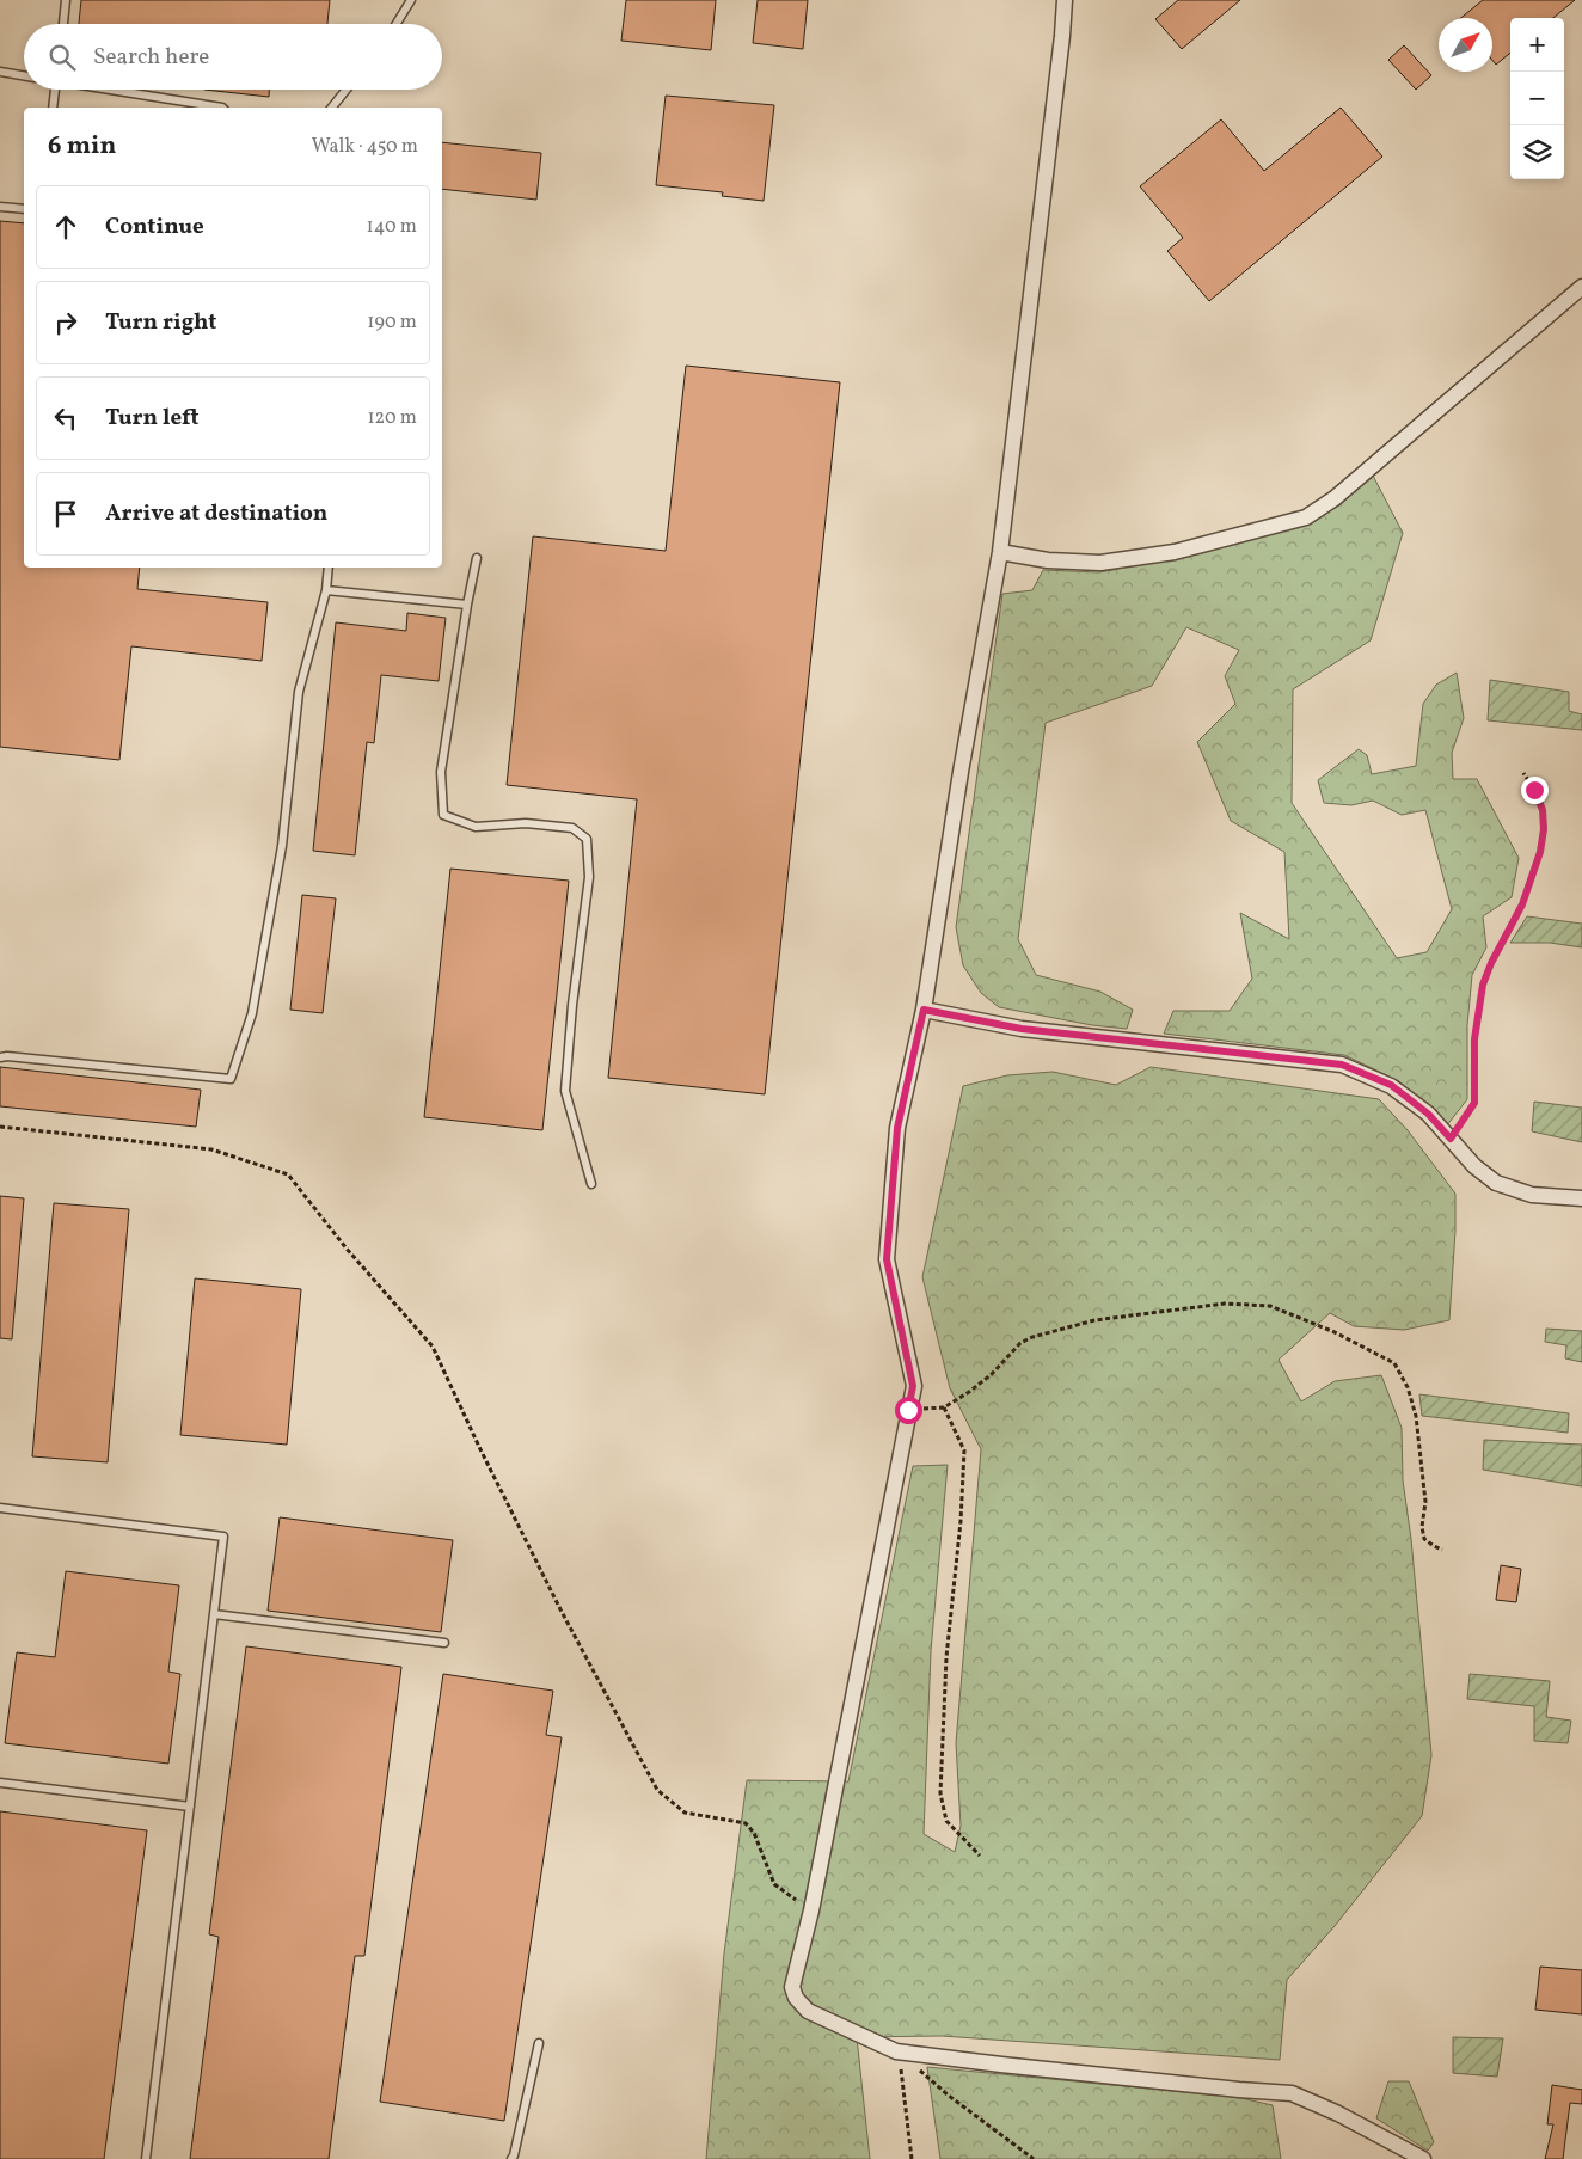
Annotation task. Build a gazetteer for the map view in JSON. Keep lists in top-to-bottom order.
{
  "north": "top right",
  "page": {
    "map_buttons": ["+", "−"],
    "search": "Search here",
    "heading": ["6 min", "Walk · 450 m"],
    "list": [
      ["Continue", "140 m"],
      ["Turn right", "190 m"],
      ["Turn left", "120 m"],
      "Arrive at destination"
    ]
  }
}
